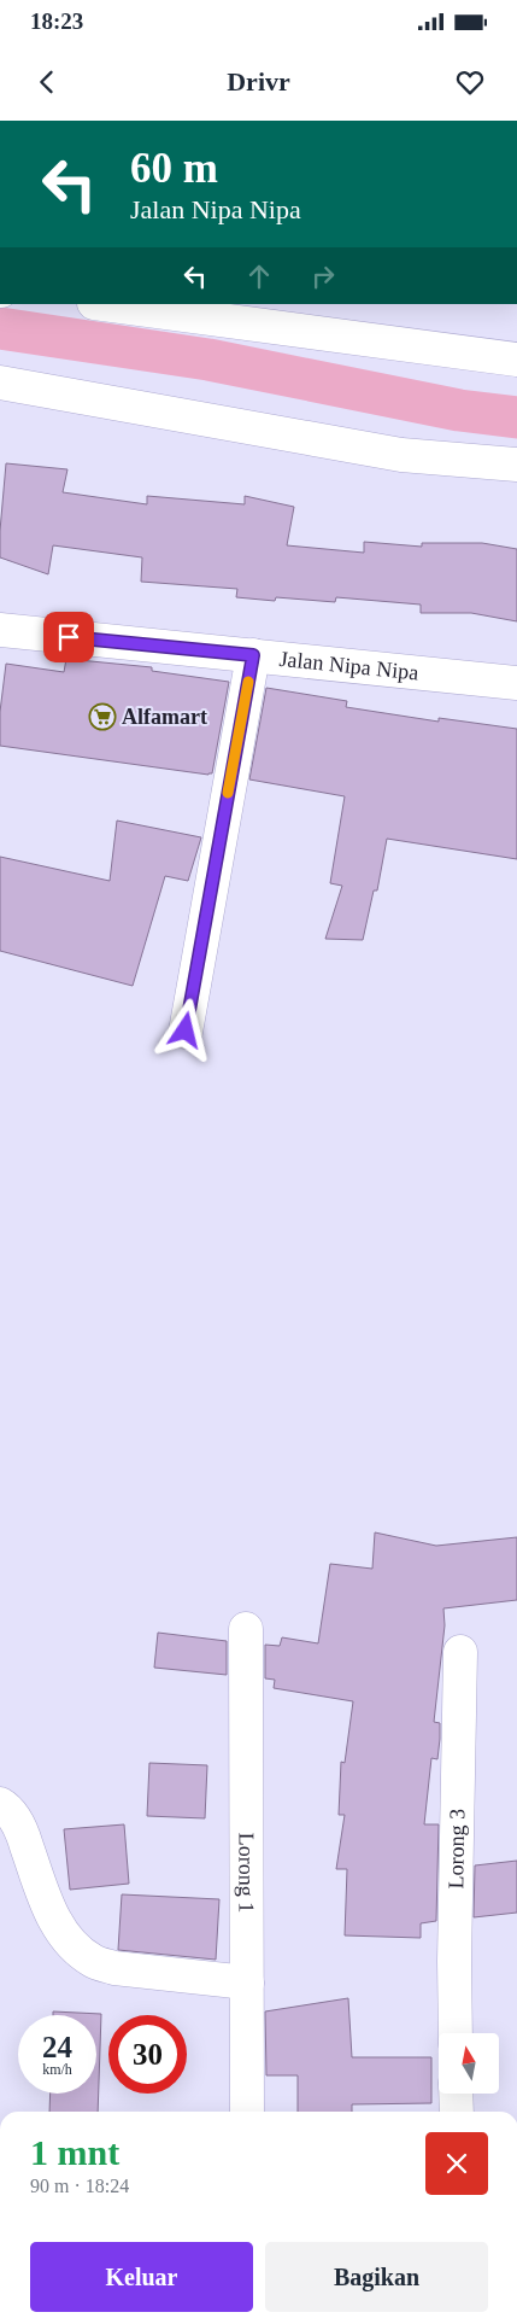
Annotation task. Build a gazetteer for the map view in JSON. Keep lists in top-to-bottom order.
{
  "streets": {
    "street": ["Jalan Nipa Nipa", "Lorong 3", "Lorong 1"]
  },
  "places": {
    "supermarket": ["Alfamart"]
  },
  "north": "top",
  "page": {
    "status": "18:23",
    "header": "Drivr",
    "turn": ["60 m", "Jalan Nipa Nipa"],
    "speed": "24 km/h",
    "limit": "30",
    "heading": ["1 mnt", "90 m · 18:24"],
    "buttons": ["Keluar", "Bagikan"]
  }
}
